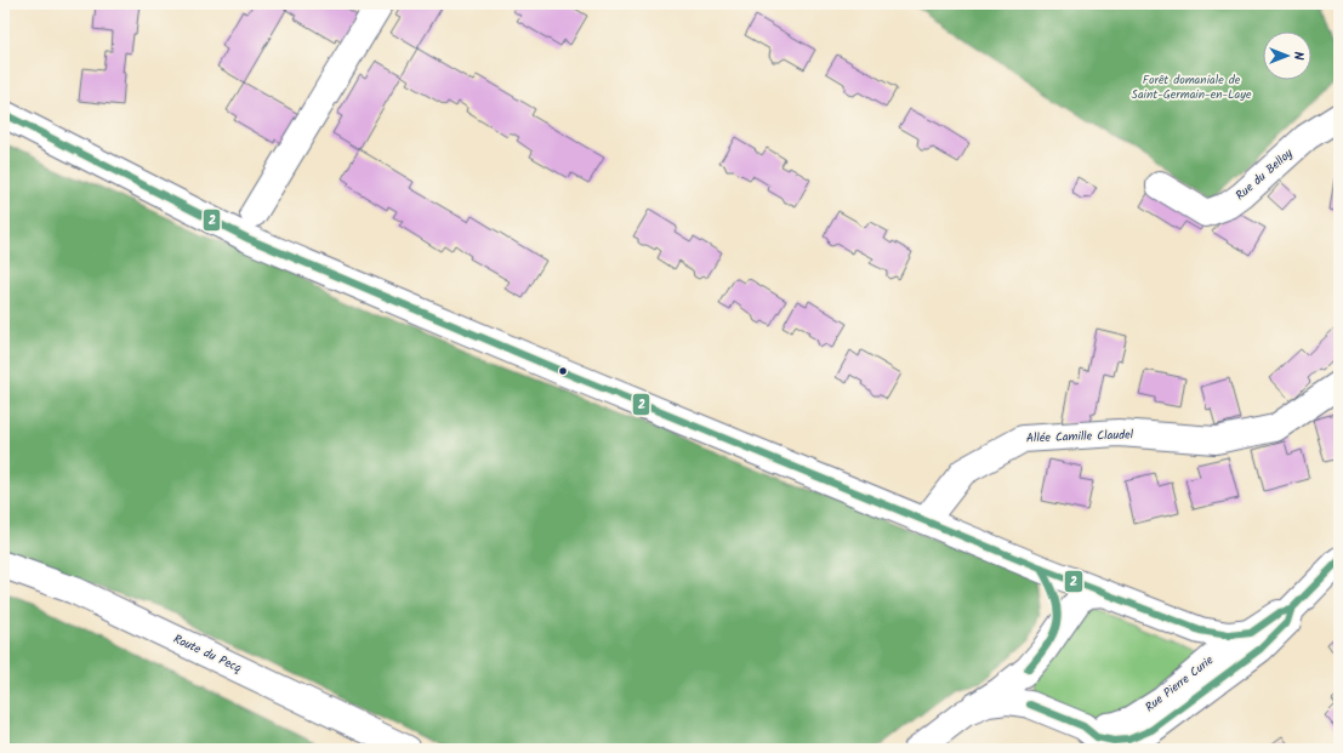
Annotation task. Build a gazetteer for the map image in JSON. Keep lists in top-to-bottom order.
{
  "streets": {
    "street": [
      "Rue du Belloy",
      "Allée Camille Claudel",
      "Route du Pecq",
      "Rue Pierre Curie"
    ]
  },
  "parks": ["Forêt domaniale de Saint-Germain-en-Laye"],
  "lines": ["transit line 2"],
  "north": "right"
}
